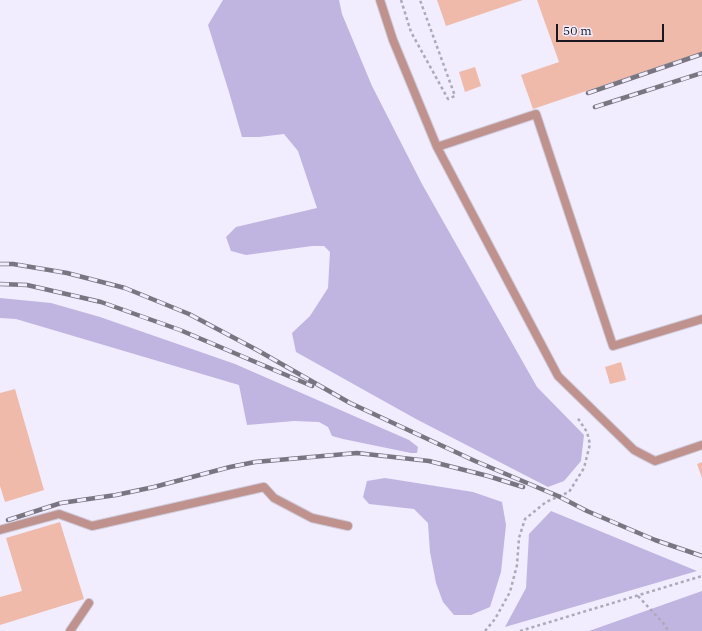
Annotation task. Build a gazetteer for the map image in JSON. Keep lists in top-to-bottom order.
{
  "scale_bar": "50 m"
}
